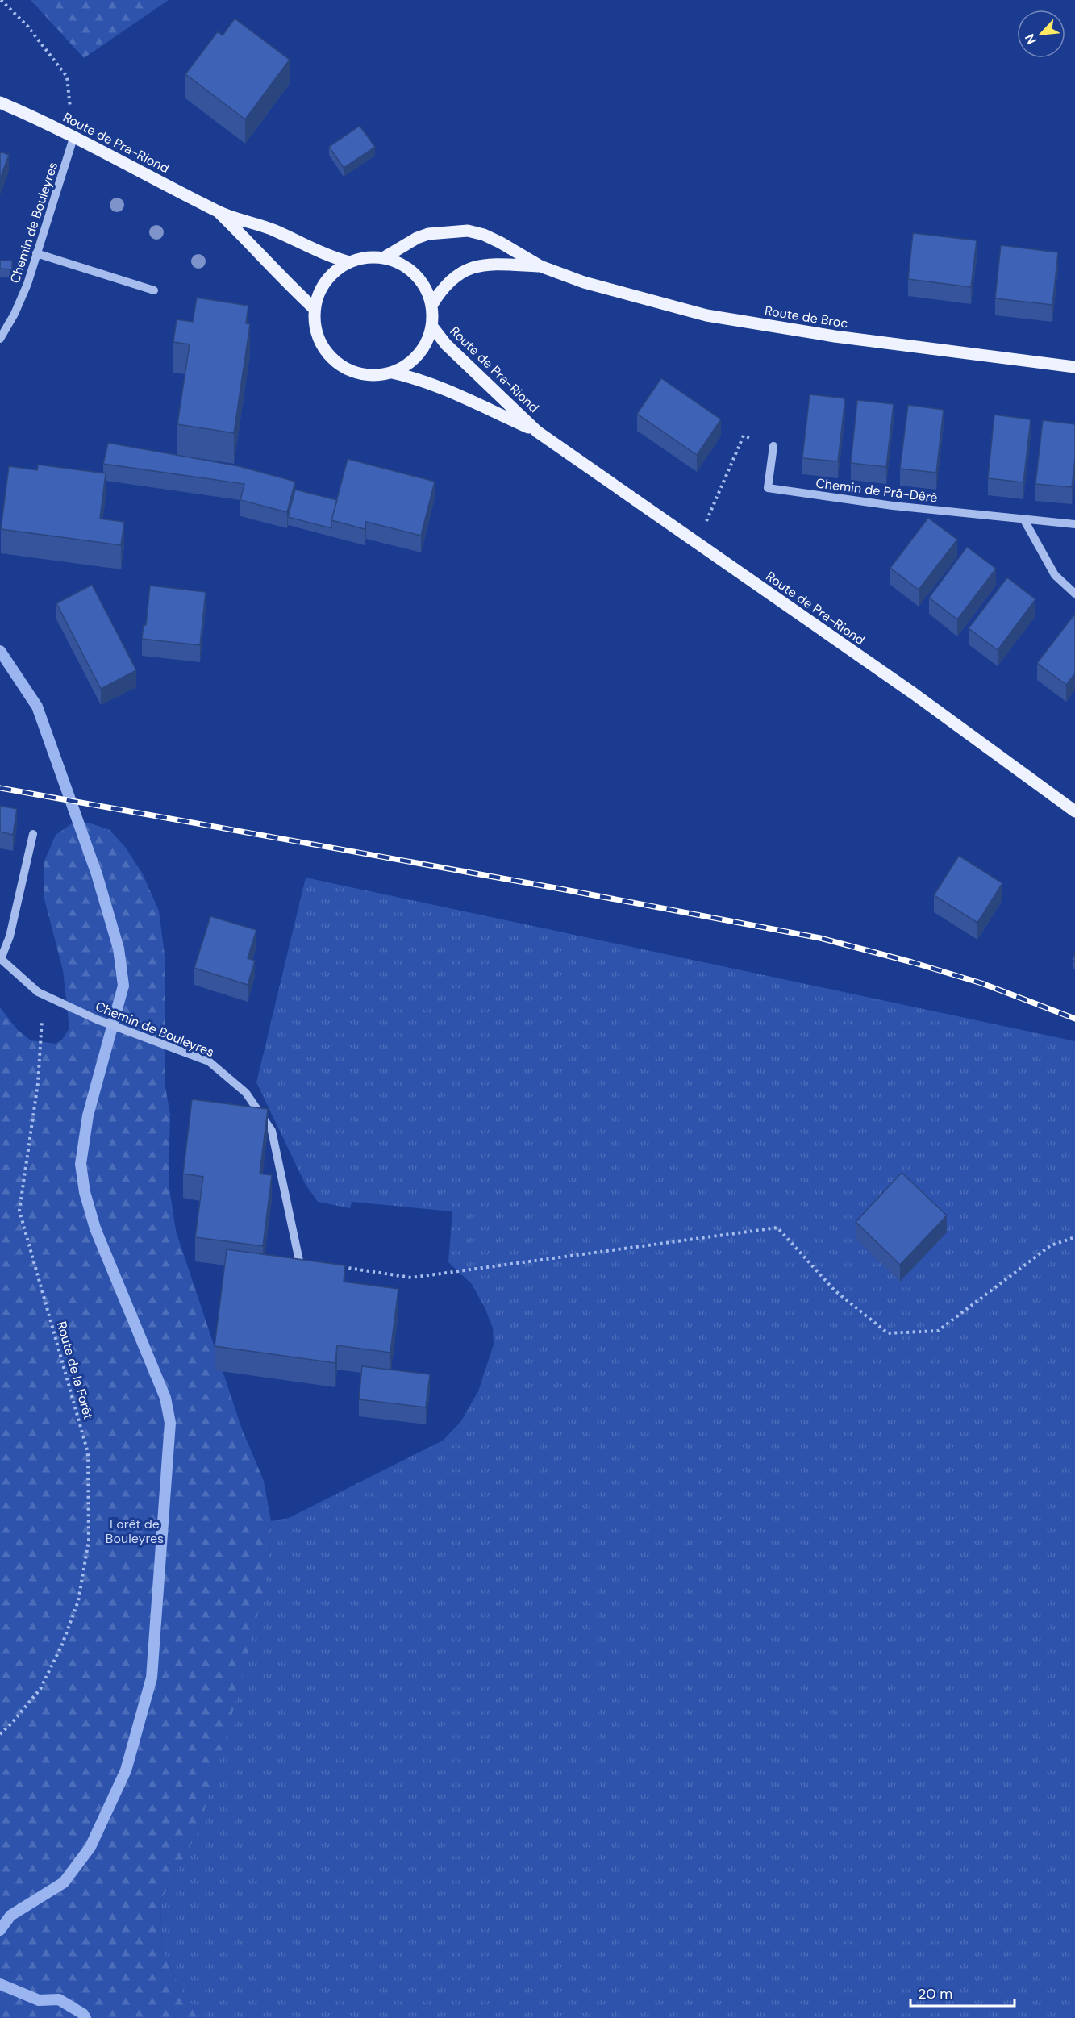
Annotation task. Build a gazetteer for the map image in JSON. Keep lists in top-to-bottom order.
{
  "streets": {
    "main road": ["Route de Pra-Riond", "Route de Broc"],
    "street": ["Chemin de Bouleyres", "Chemin de Prâ-Dêrê"],
    "path": ["Route de la Forêt"]
  },
  "crossings": [
    ["Route de Pra-Riond", "Chemin de Bouleyres"],
    ["Route de Pra-Riond", "Route de Broc"],
    ["Chemin de Bouleyres", "Route de la Forêt"]
  ],
  "parks": ["Forêt de Bouleyres"],
  "scale_bar": "20 m",
  "north": "bottom left"
}
